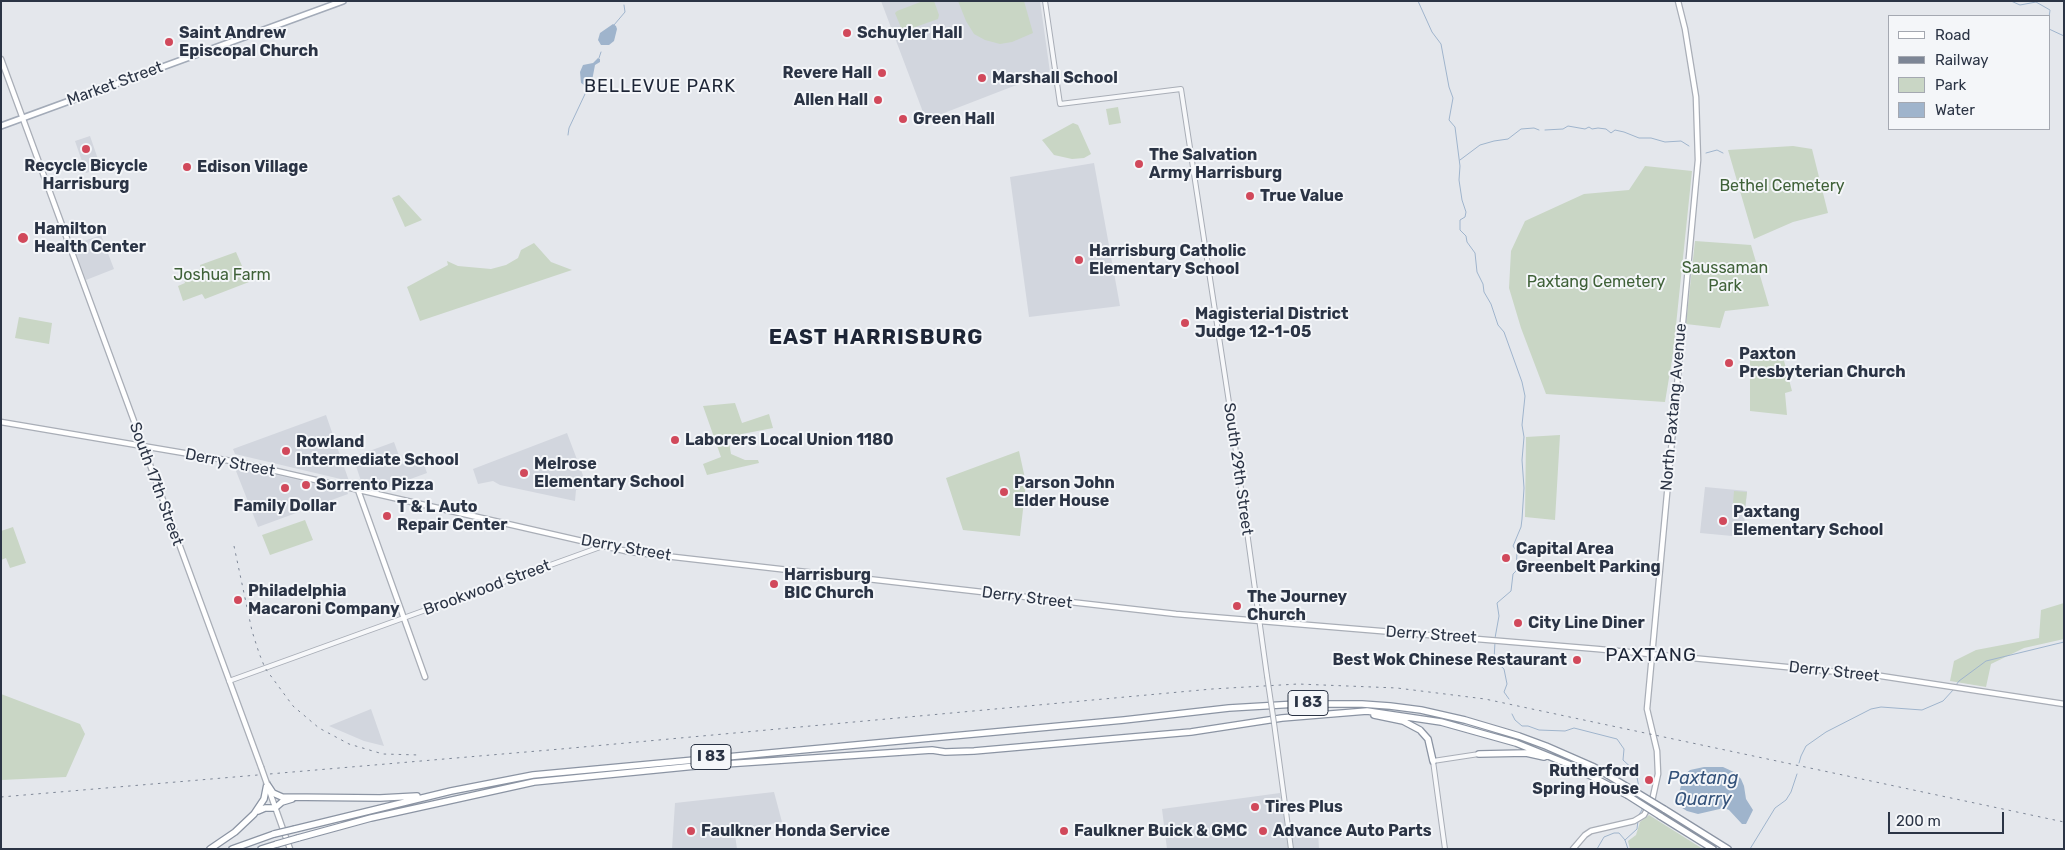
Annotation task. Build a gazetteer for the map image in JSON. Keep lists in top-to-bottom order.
{
  "streets": {
    "highway": ["I 83"],
    "main road": [
      "Market Street",
      "North Paxtang Avenue",
      "Derry Street",
      "South 17th Street"
    ],
    "street": ["South 29th Street", "Brookwood Street"]
  },
  "crossings": [
    ["Market Street", "South 17th Street"],
    ["North Paxtang Avenue", "Derry Street"],
    ["Derry Street", "South 29th Street"],
    ["Derry Street", "South 17th Street"],
    ["Derry Street", "Brookwood Street"],
    ["South 17th Street", "Brookwood Street"]
  ],
  "districts": ["BELLEVUE PARK", "EAST HARRISBURG", "PAXTANG"],
  "water": ["Paxtang Quarry"],
  "parks": [
    "Bethel Cemetery",
    "Saussaman Park",
    "Joshua Farm",
    "Paxtang Cemetery"
  ],
  "places": [
    "Schuyler Hall",
    "Saint Andrew Episcopal Church",
    "Revere Hall",
    "Marshall School",
    "Allen Hall",
    "Green Hall",
    "Recycle Bicycle Harrisburg",
    "The Salvation Army Harrisburg",
    "Edison Village",
    "True Value",
    "Hamilton Health Center",
    "Harrisburg Catholic Elementary School",
    "Magisterial District Judge 12-1-05",
    "Paxton Presbyterian Church",
    "Laborers Local Union 1180",
    "Rowland Intermediate School",
    "Melrose Elementary School",
    "Sorrento Pizza",
    "Family Dollar",
    "Parson John Elder House",
    "T & L Auto Repair Center",
    "Paxtang Elementary School",
    "Capital Area Greenbelt Parking",
    "Harrisburg BIC Church",
    "Philadelphia Macaroni Company",
    "The Journey Church",
    "City Line Diner",
    "Best Wok Chinese Restaurant",
    "Rutherford Spring House",
    "Tires Plus",
    "Faulkner Honda Service",
    "Faulkner Buick & GMC",
    "Advance Auto Parts"
  ],
  "legend": [
    "Road",
    "Railway",
    "Park",
    "Water"
  ],
  "scale_bar": "200 m"
}
